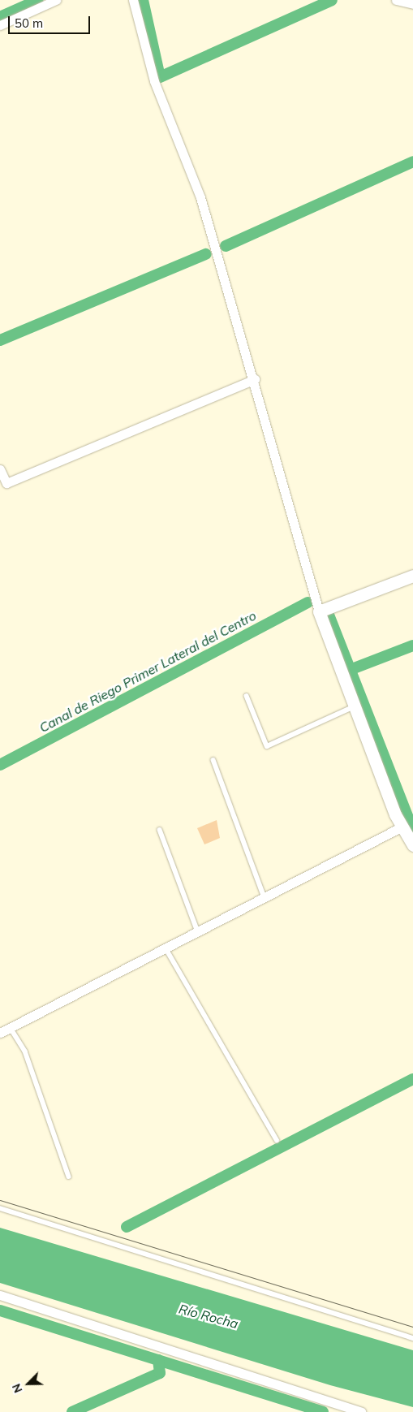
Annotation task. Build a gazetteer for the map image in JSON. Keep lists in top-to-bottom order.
{
  "water": ["Canal de Riego Primer Lateral del Centro", "Río Rocha"],
  "scale_bar": "50 m",
  "north": "bottom left"
}
